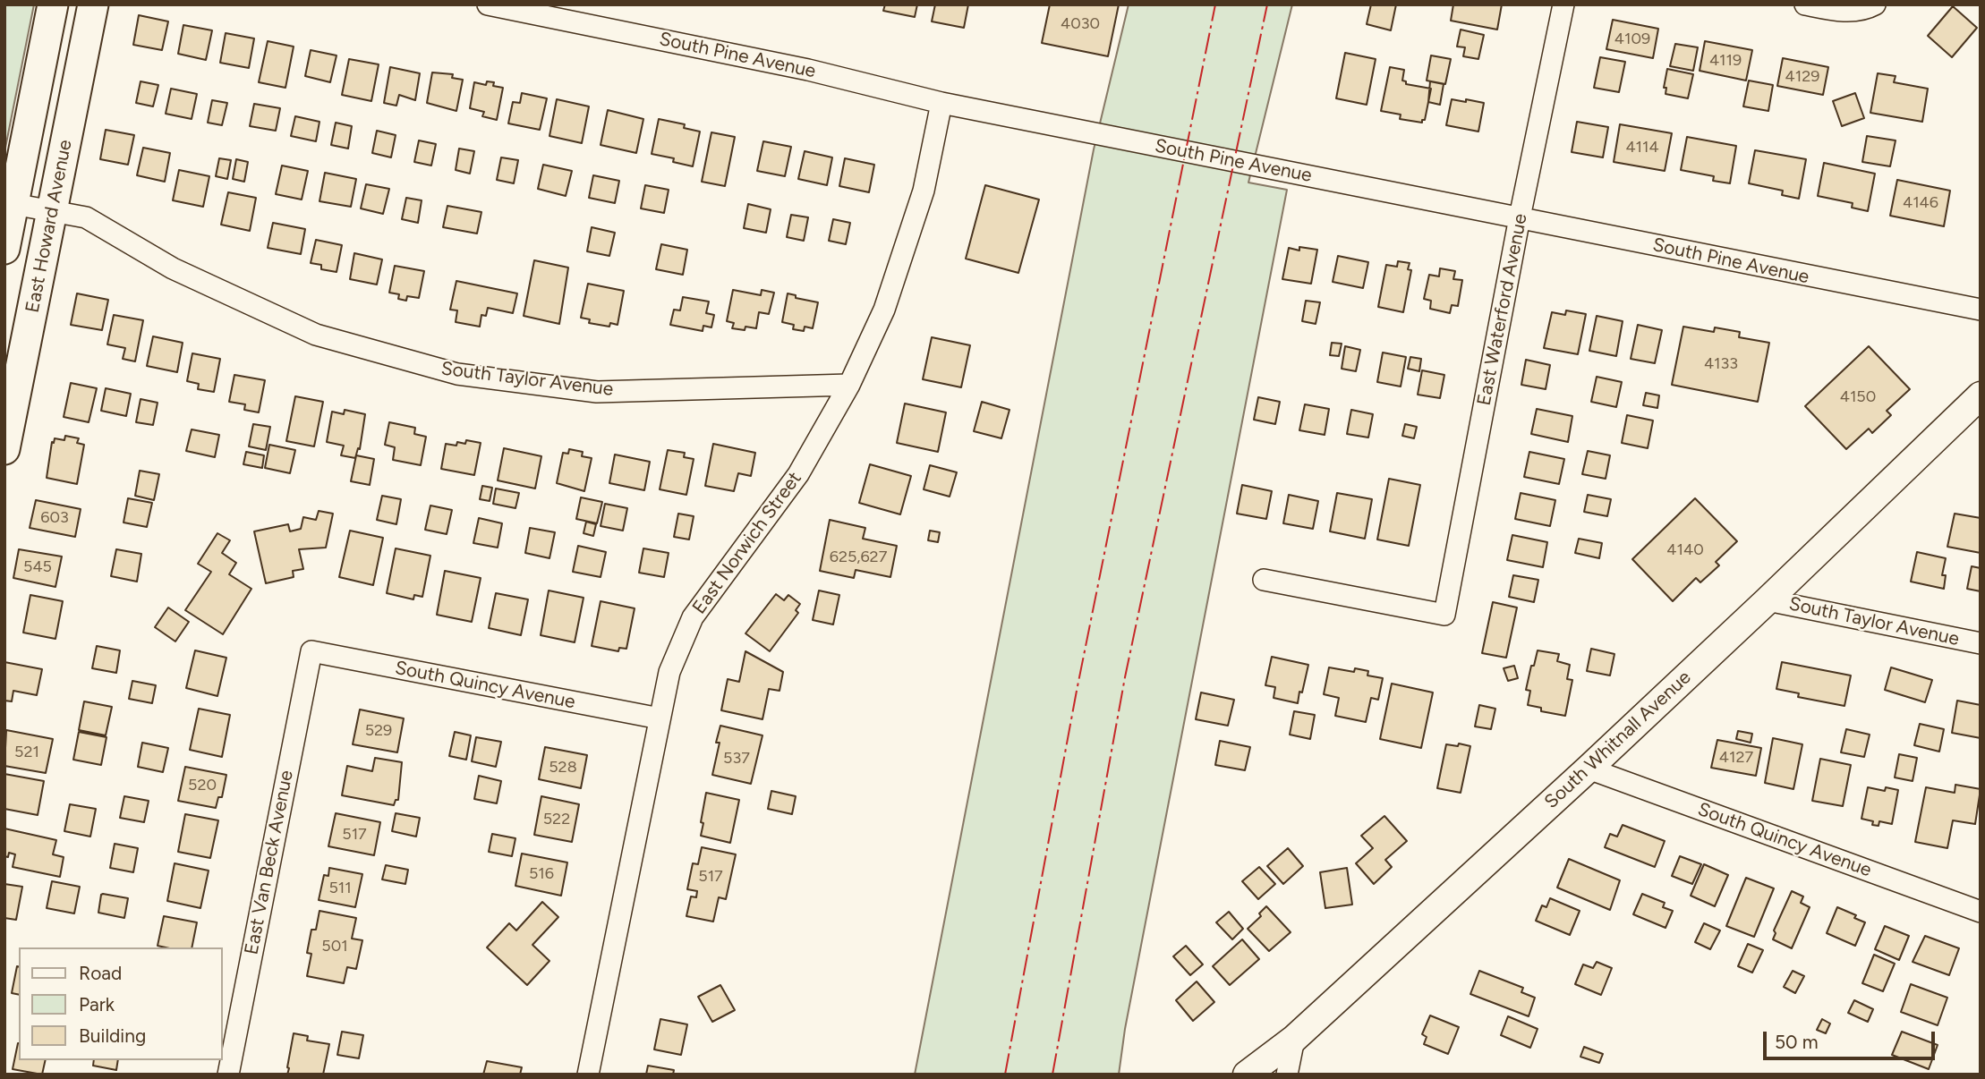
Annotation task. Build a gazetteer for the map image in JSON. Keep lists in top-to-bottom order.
{
  "streets": {
    "main road": ["East Howard Avenue"],
    "street": [
      "South Pine Avenue",
      "East Waterford Avenue",
      "South Taylor Avenue",
      "East Norwich Street",
      "South Quincy Avenue",
      "South Whitnall Avenue",
      "East Van Beck Avenue"
    ]
  },
  "crossings": [
    ["South Pine Avenue", "East Waterford Avenue"],
    ["South Pine Avenue", "East Norwich Street"],
    ["East Howard Avenue", "South Taylor Avenue"],
    ["South Taylor Avenue", "East Norwich Street"],
    ["South Taylor Avenue", "South Whitnall Avenue"],
    ["East Norwich Street", "South Quincy Avenue"],
    ["South Quincy Avenue", "South Whitnall Avenue"],
    ["South Quincy Avenue", "East Van Beck Avenue"]
  ],
  "house_numbers": [
    "4030",
    "4109",
    "4119",
    "4129",
    "4114",
    "4146",
    "4133",
    "4150",
    "603",
    "4140",
    "625,627",
    "545",
    "529",
    "521",
    "4127",
    "537",
    "528",
    "520",
    "522",
    "517",
    "516",
    "517",
    "511",
    "501"
  ],
  "legend": ["Road", "Park", "Building"],
  "scale_bar": "50 m"
}
